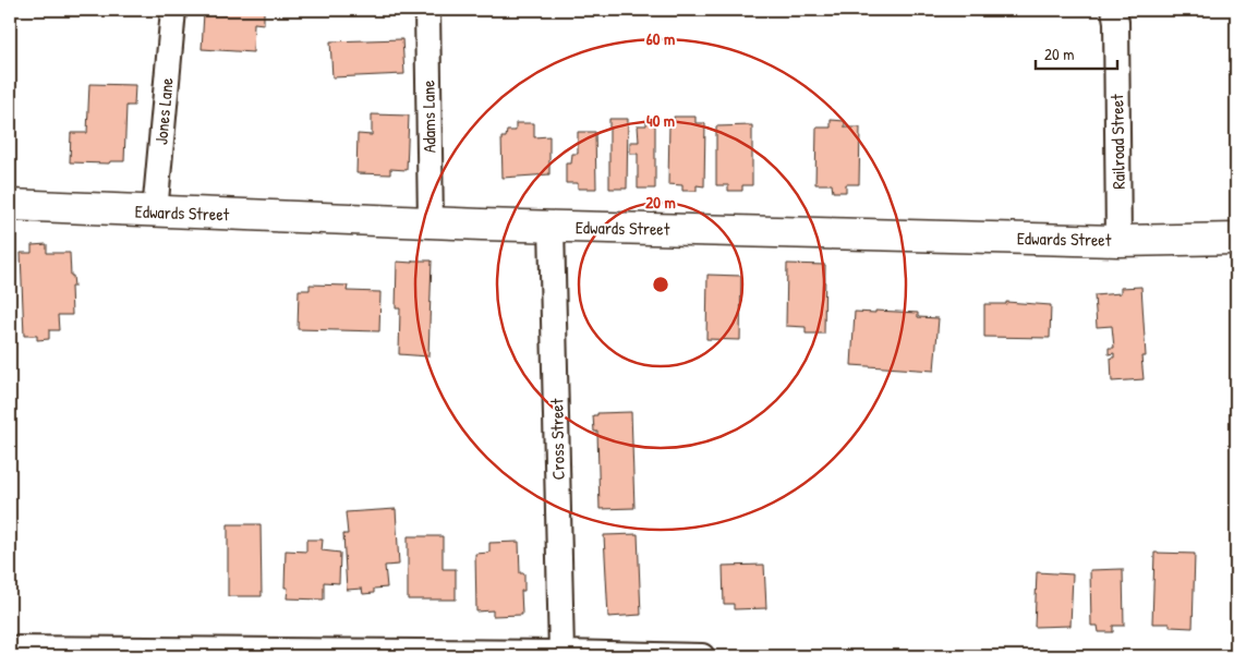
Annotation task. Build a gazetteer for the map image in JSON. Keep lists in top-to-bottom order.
{
  "streets": {
    "street": [
      "Jones Lane",
      "Adams Lane",
      "Railroad Street",
      "Edwards Street",
      "Cross Street"
    ]
  },
  "crossings": [
    ["Jones Lane", "Edwards Street"],
    ["Adams Lane", "Edwards Street"],
    ["Railroad Street", "Edwards Street"],
    ["Edwards Street", "Cross Street"]
  ],
  "scale_bar": "20 m",
  "rings": ["60 m", "40 m", "20 m"]
}
